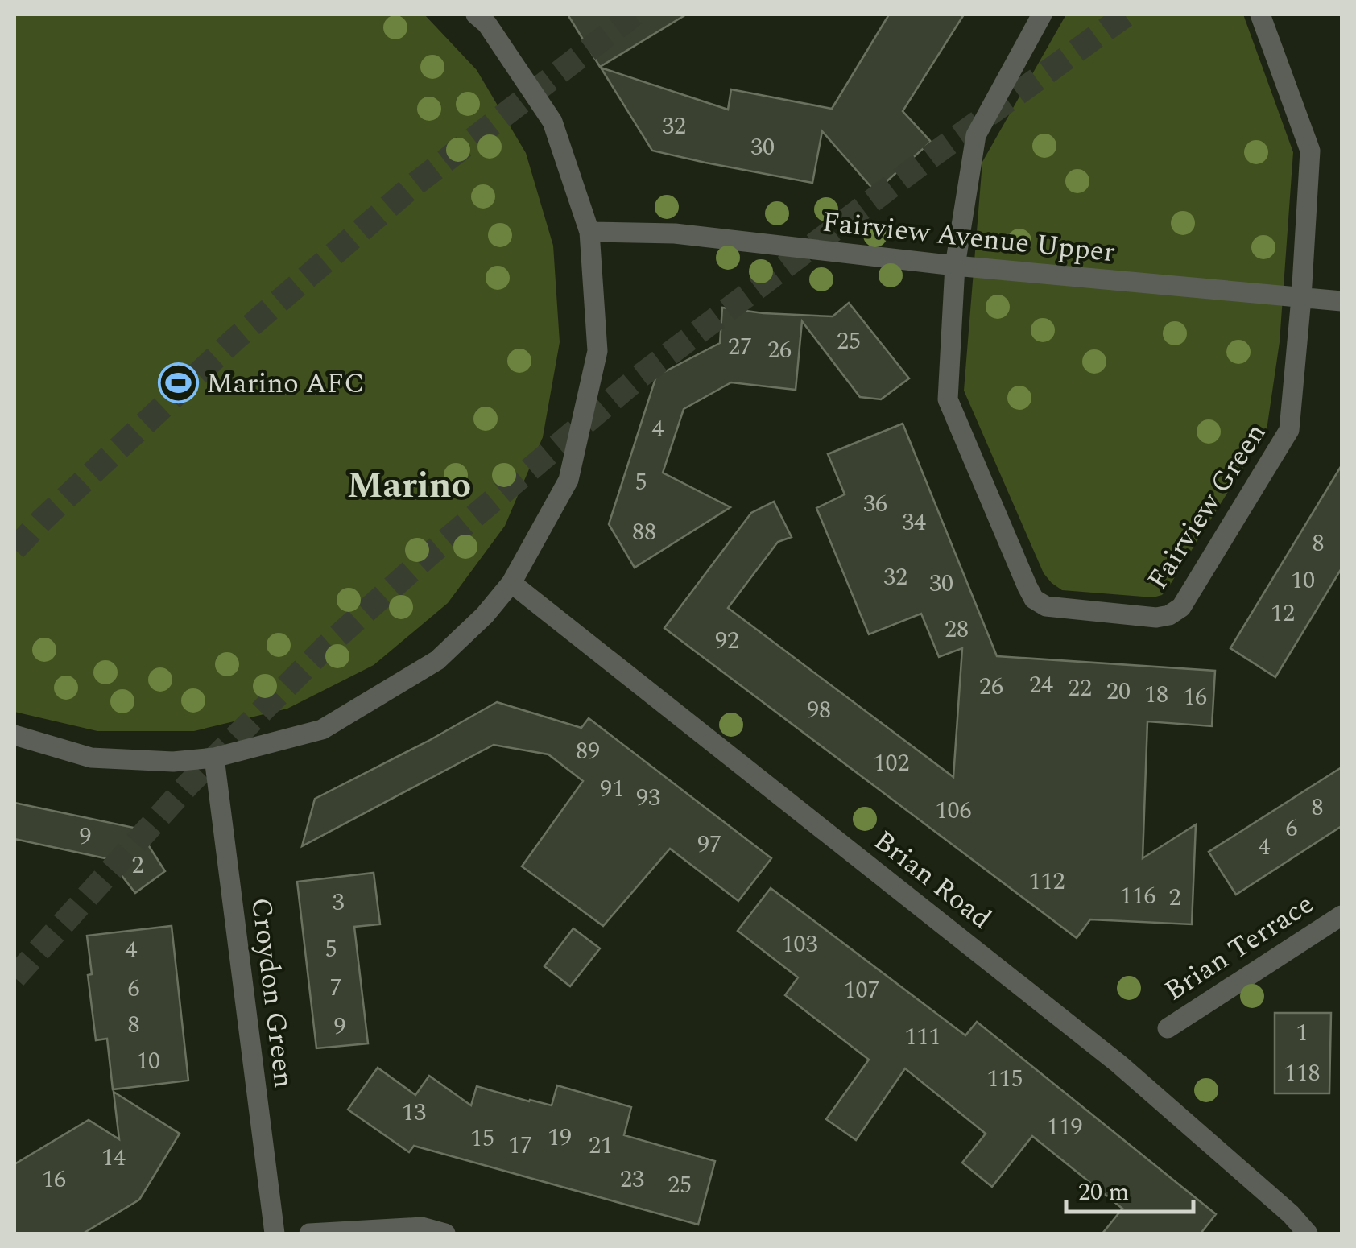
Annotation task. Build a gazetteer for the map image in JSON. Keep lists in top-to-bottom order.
{
  "streets": {
    "street": [
      "Fairview Avenue Upper",
      "Fairview Green",
      "Brian Road",
      "Brian Terrace",
      "Croydon Green"
    ]
  },
  "crossings": [
    ["Fairview Avenue Upper", "Fairview Green"]
  ],
  "districts": ["Marino"],
  "places": {
    "sports": ["Marino AFC"]
  },
  "house_numbers": [
    "32",
    "30",
    "25",
    "27",
    "26",
    "4",
    "5",
    "36",
    "34",
    "88",
    "8",
    "32",
    "10",
    "30",
    "12",
    "28",
    "92",
    "24",
    "26",
    "22",
    "20",
    "18",
    "16",
    "98",
    "89",
    "102",
    "91",
    "93",
    "8",
    "106",
    "6",
    "9",
    "97",
    "4",
    "2",
    "112",
    "116",
    "2",
    "3",
    "103",
    "5",
    "4",
    "7",
    "6",
    "107",
    "8",
    "9",
    "1",
    "111",
    "10",
    "118",
    "115",
    "13",
    "119",
    "19",
    "15",
    "17",
    "21",
    "14",
    "16",
    "23",
    "25"
  ],
  "scale_bar": "20 m"
}
